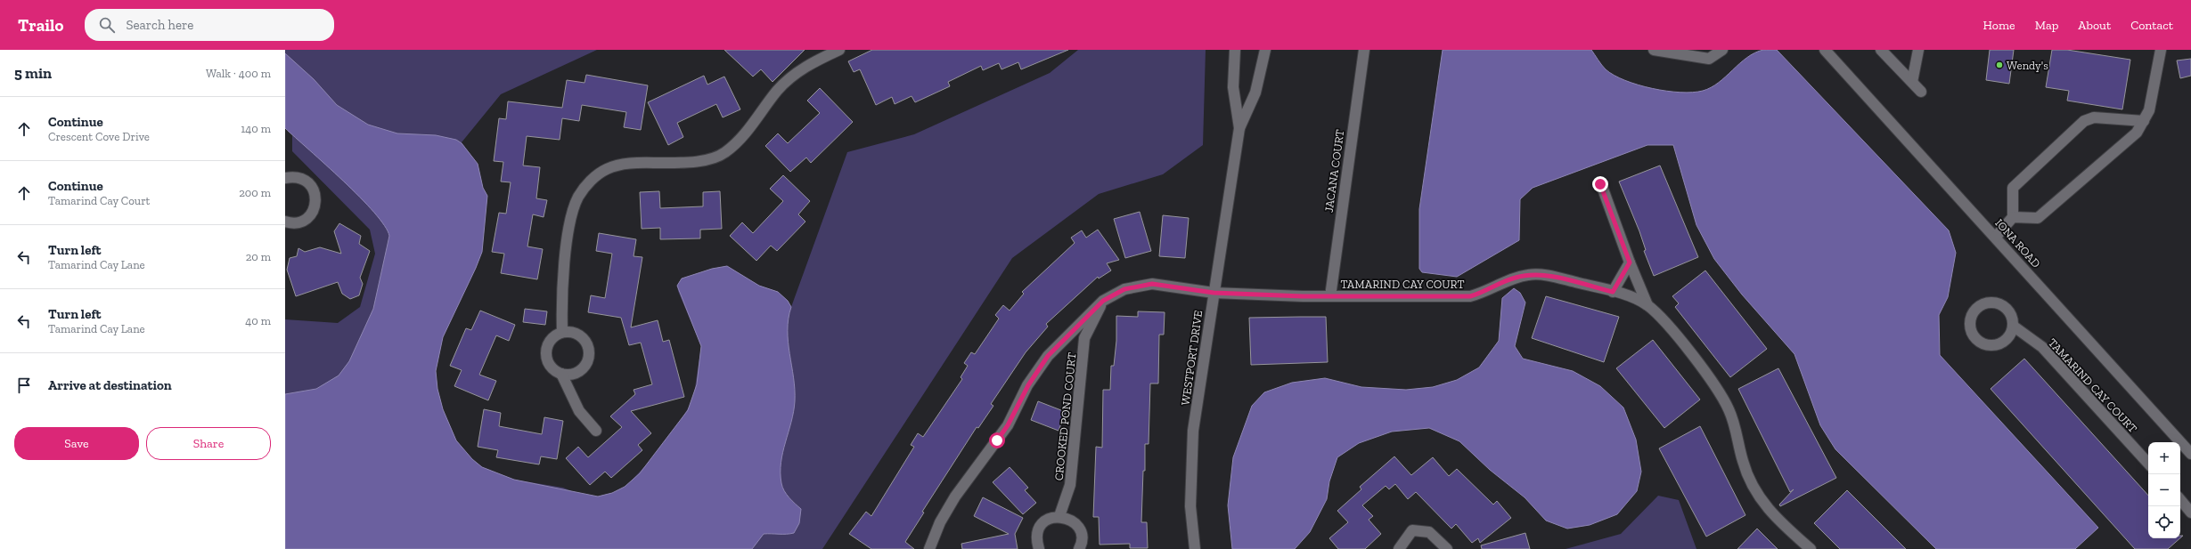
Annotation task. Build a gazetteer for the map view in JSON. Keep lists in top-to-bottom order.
{
  "streets": {
    "street": [
      "JACANA COURT",
      "IONA ROAD",
      "TAMARIND CAY COURT",
      "WESTPORT DRIVE",
      "CROOKED POND COURT"
    ]
  },
  "crossings": [
    ["JACANA COURT", "TAMARIND CAY COURT"],
    ["TAMARIND CAY COURT", "WESTPORT DRIVE"],
    ["TAMARIND CAY COURT", "CROOKED POND COURT"]
  ],
  "places": ["Wendy's"],
  "page": {
    "header": "Trailo",
    "search": "Search here",
    "nav": [
      "Home",
      "Map",
      "About",
      "Contact"
    ],
    "heading": ["5 min", "Walk · 400 m"],
    "list": [
      ["Continue", "Crescent Cove Drive", "140 m"],
      ["Continue", "Tamarind Cay Court", "200 m"],
      ["Turn left", "Tamarind Cay Lane", "20 m"],
      ["Turn left", "Tamarind Cay Lane", "40 m"],
      "Arrive at destination"
    ],
    "buttons": ["Save", "Share"],
    "map_buttons": ["+", "−"]
  }
}
